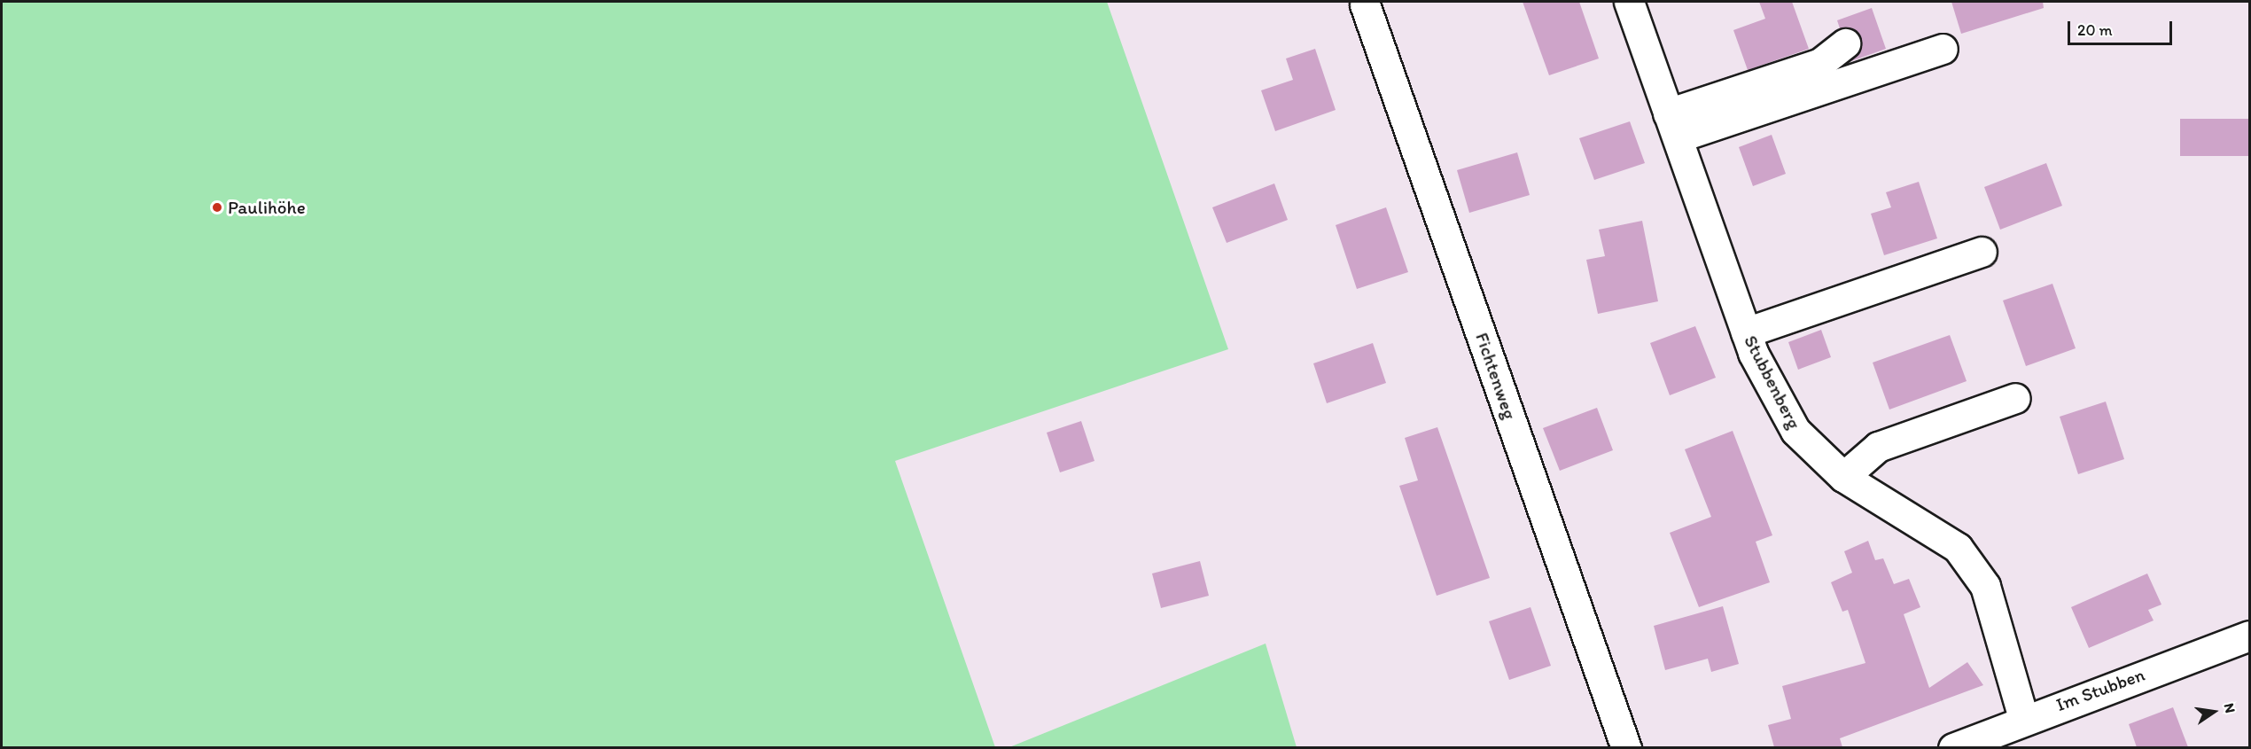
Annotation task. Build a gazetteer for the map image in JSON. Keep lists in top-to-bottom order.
{
  "streets": {
    "street": ["Fichtenweg", "Stubbenberg", "Im Stubben"]
  },
  "crossings": [
    ["Stubbenberg", "Im Stubben"]
  ],
  "places": ["Paulihöhe"],
  "scale_bar": "20 m",
  "north": "right"
}
